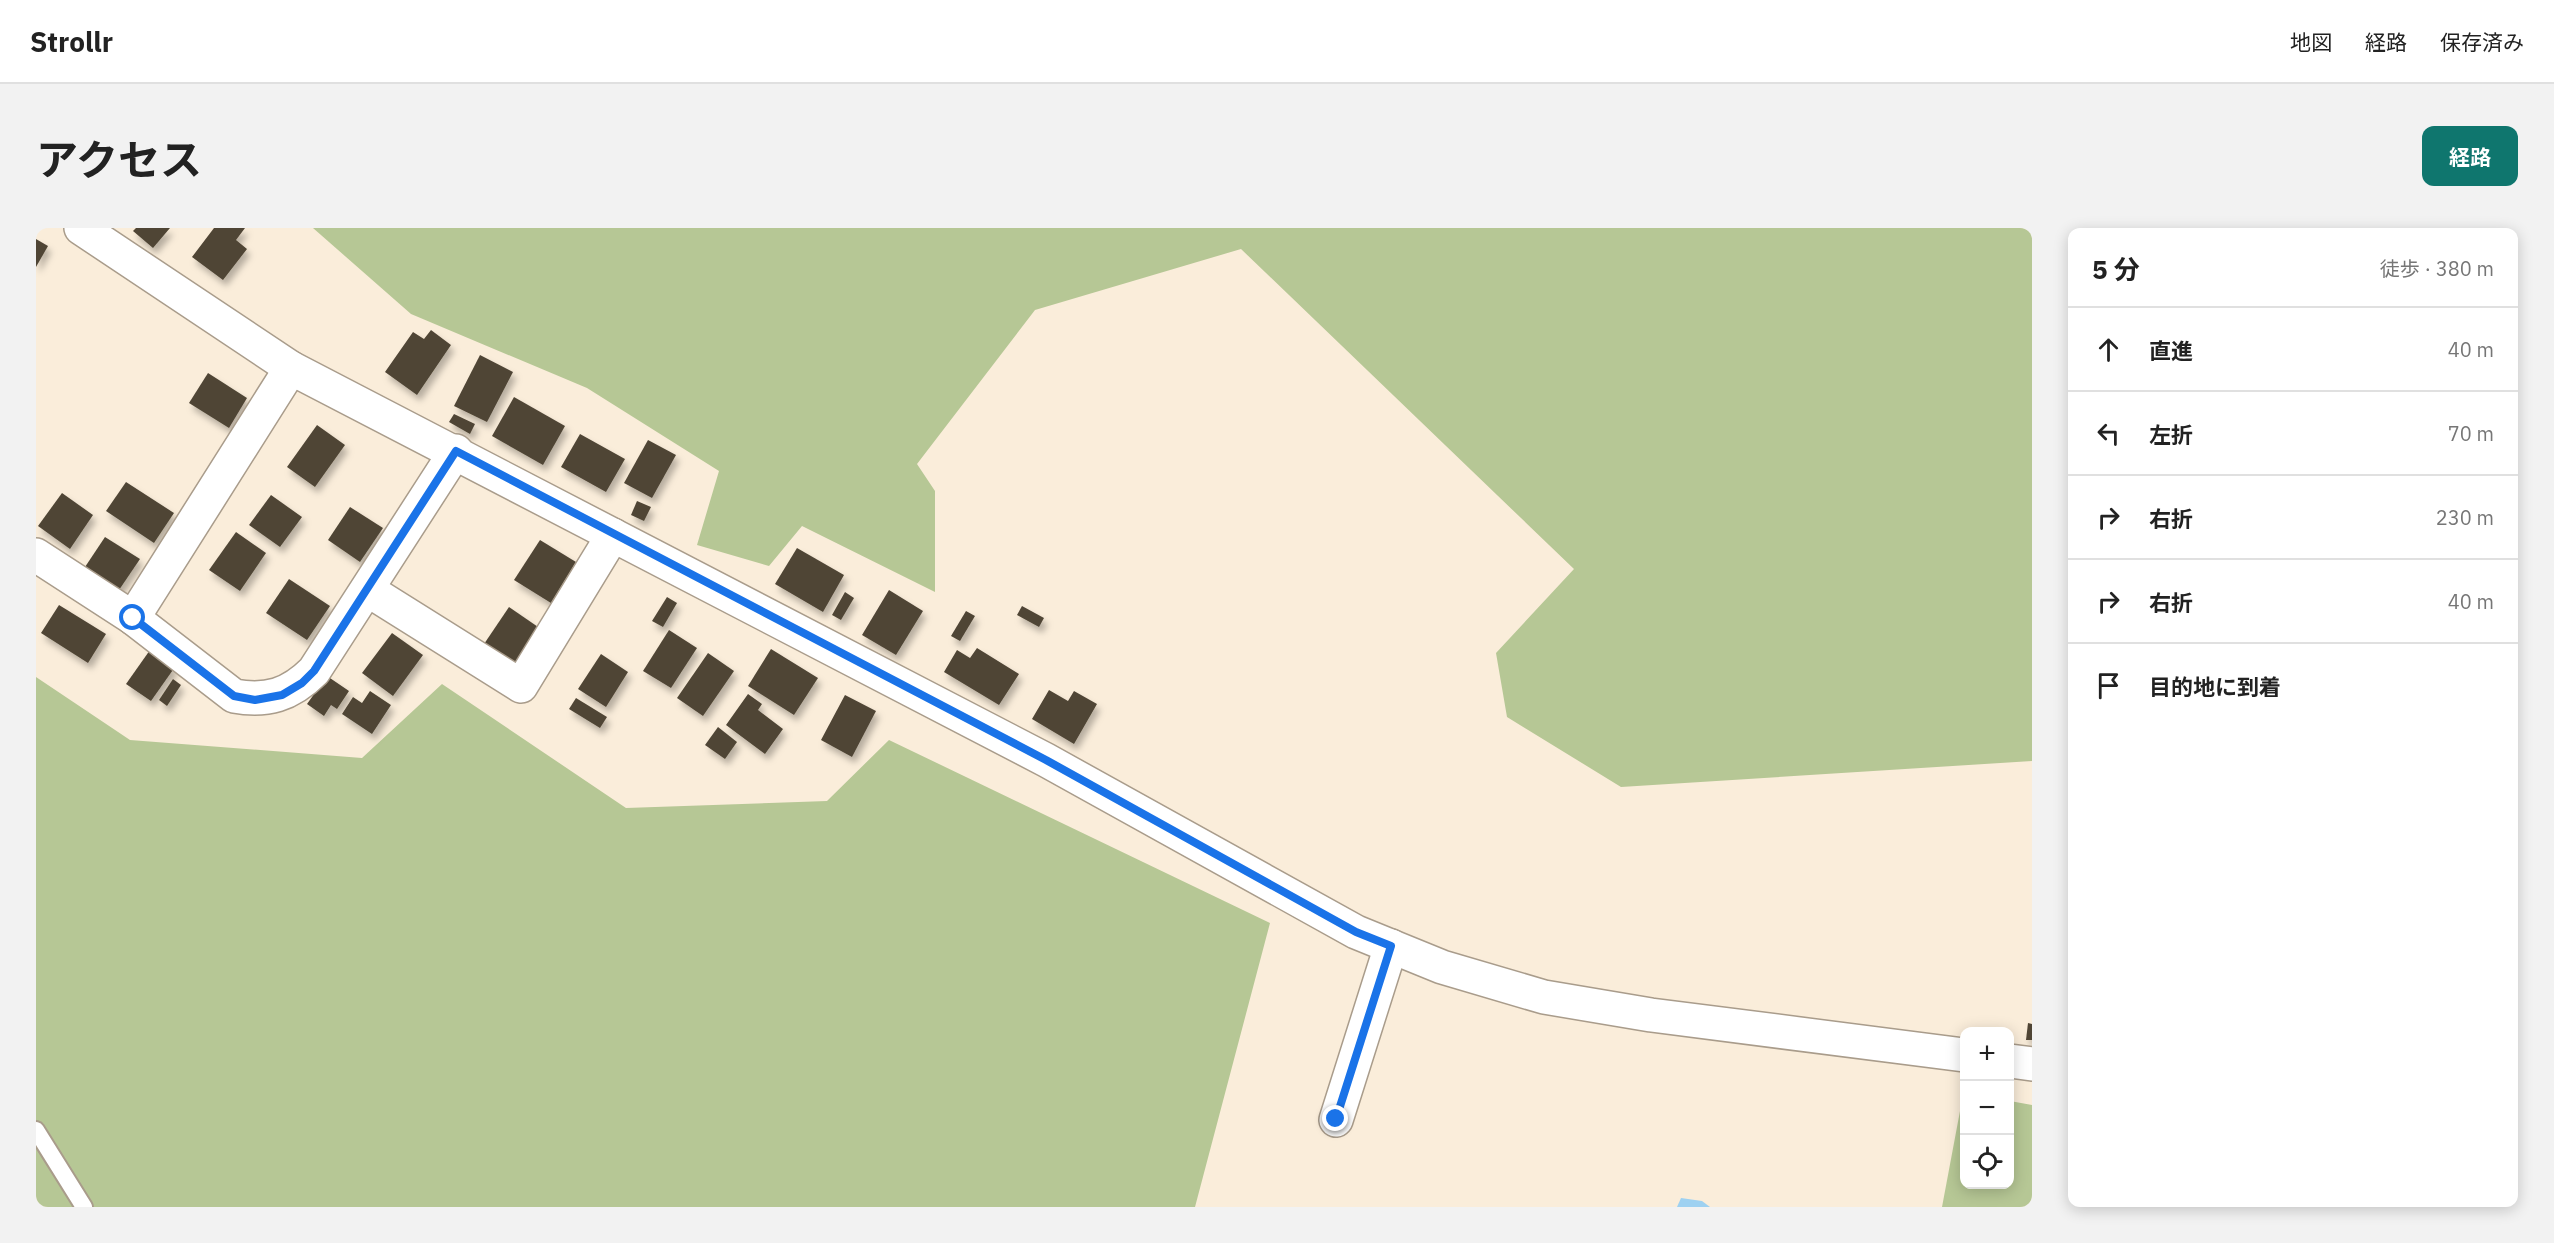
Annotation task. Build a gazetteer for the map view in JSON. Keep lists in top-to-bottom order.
{
  "page": {
    "header": "Strollr",
    "nav": ["地図", "経路", "保存済み"],
    "title": "アクセス",
    "buttons": "経路",
    "heading": ["5 分", "徒歩 · 380 m"],
    "list": [
      ["直進", "40 m"],
      ["左折", "70 m"],
      ["右折", "230 m"],
      ["右折", "40 m"],
      "目的地に到着"
    ],
    "map_buttons": ["+", "−"]
  }
}
